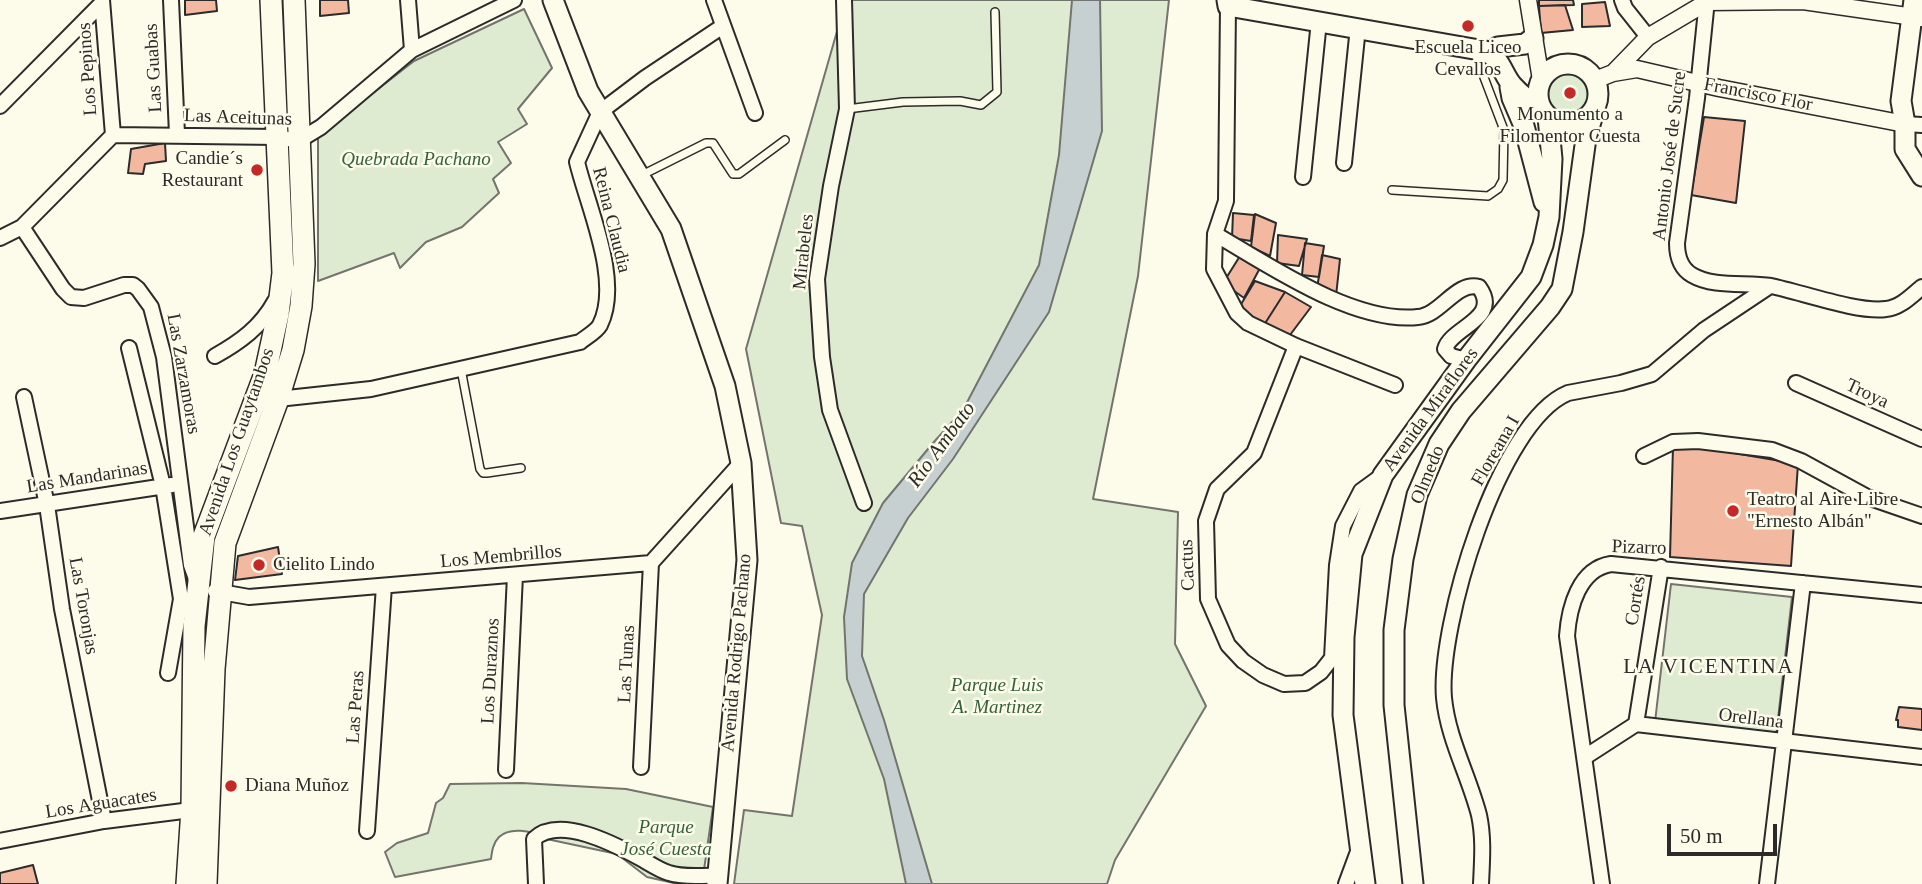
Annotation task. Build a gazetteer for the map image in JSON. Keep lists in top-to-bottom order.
{
  "streets": {
    "main road": [
      "Avenida Miraflores",
      "Avenida Los Guaytambos",
      "Olmedo",
      "Avenida Rodrigo Pachano"
    ],
    "street": [
      "Las Guabas",
      "Los Pepinos",
      "Francisco Flor",
      "Las Aceitunas",
      "Antonio José de Sucre",
      "Reina Claudia",
      "Mirabeles",
      "Las Zarzamoras",
      "Troya",
      "Floreana I",
      "Las Mandarinas",
      "Pizarro",
      "Los Membrillos",
      "Cactus",
      "Cortés",
      "Las Toronjas",
      "Las Tunas",
      "Los Duraznos",
      "Las Peras",
      "Orellana",
      "Los Aguacates"
    ]
  },
  "crossings": [
    ["Las Guabas", "Las Aceitunas"],
    ["Los Pepinos", "Las Aceitunas"],
    ["Francisco Flor", "Antonio José de Sucre"],
    ["Francisco Flor", "Avenida Miraflores"],
    ["Francisco Flor", "Olmedo"],
    ["Las Aceitunas", "Avenida Los Guaytambos"],
    ["Antonio José de Sucre", "Floreana I"],
    ["Reina Claudia", "Avenida Los Guaytambos"],
    ["Reina Claudia", "Avenida Rodrigo Pachano"],
    ["Las Zarzamoras", "Avenida Los Guaytambos"],
    ["Las Zarzamoras", "Las Mandarinas"],
    ["Las Zarzamoras", "Los Membrillos"],
    ["Avenida Miraflores", "Olmedo"],
    ["Avenida Miraflores", "Cactus"],
    ["Avenida Los Guaytambos", "Los Membrillos"],
    ["Avenida Los Guaytambos", "Los Aguacates"],
    ["Las Mandarinas", "Las Toronjas"],
    ["Pizarro", "Cortés"],
    ["Los Membrillos", "Las Tunas"],
    ["Los Membrillos", "Los Duraznos"],
    ["Los Membrillos", "Las Peras"],
    ["Cortés", "Orellana"],
    ["Las Toronjas", "Los Aguacates"]
  ],
  "districts": ["LA VICENTINA"],
  "water": ["Río Ambato"],
  "parks": ["Quebrada Pachano", "Parque Luis A. Martinez", "Parque José Cuesta"],
  "places": [
    "Escuela Liceo Cevallos",
    "Monumento a Filomentor Cuesta",
    "Candie´s Restaurant",
    "Teatro al Aire Libre \"Ernesto Albán\"",
    "Cielito Lindo",
    "Diana Muñoz"
  ],
  "scale_bar": "50 m"
}
